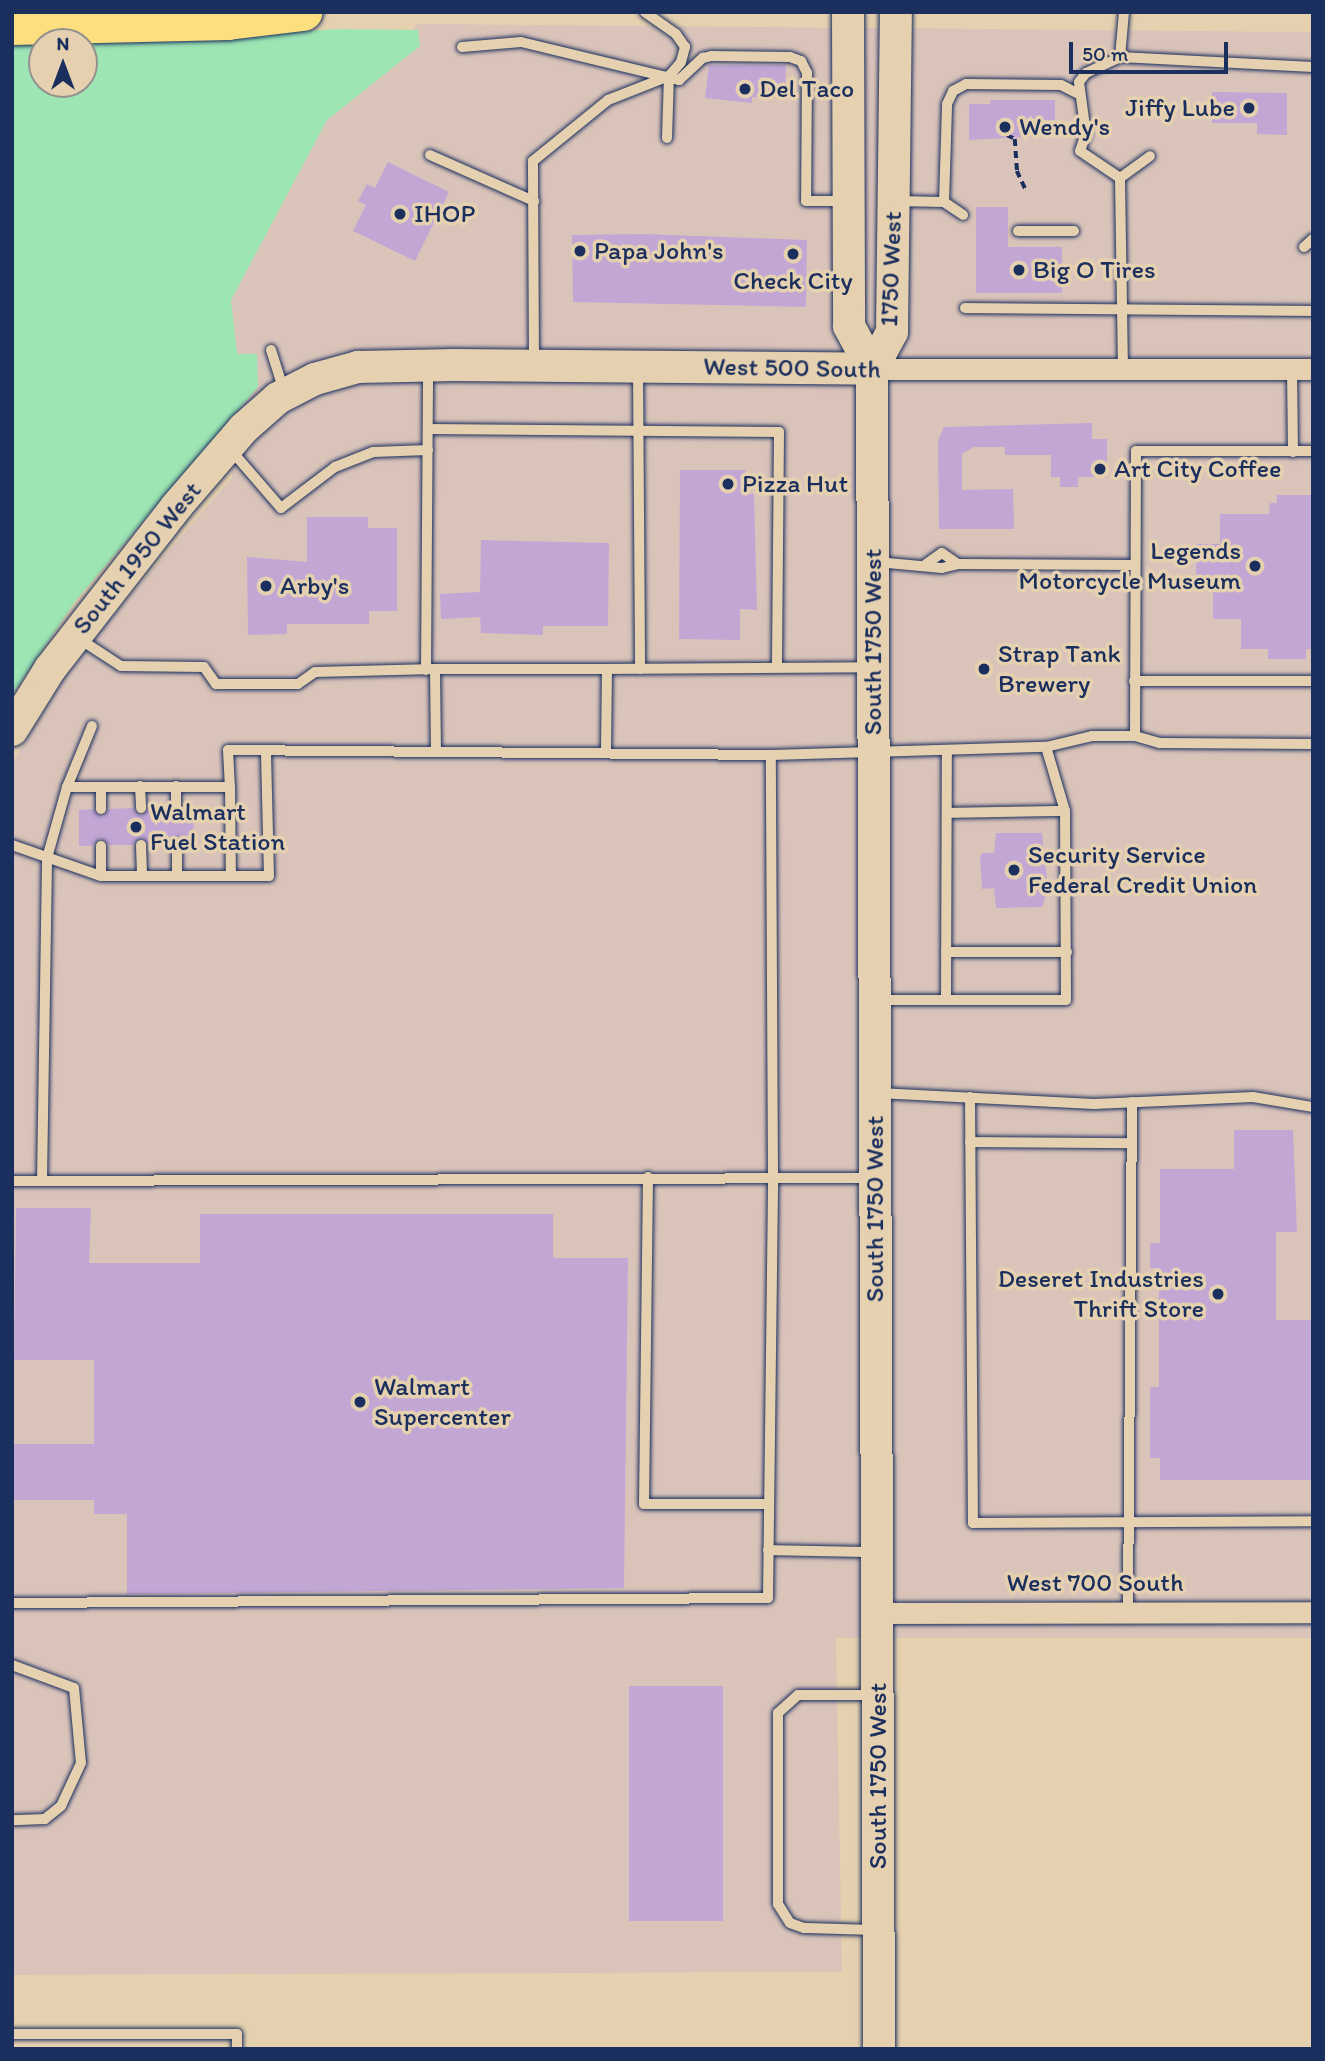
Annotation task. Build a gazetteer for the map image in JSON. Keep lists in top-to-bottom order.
{
  "streets": {
    "main road": [
      "1750 West",
      "West 500 South",
      "South 1950 West",
      "South 1750 West"
    ],
    "street": ["West 700 South"]
  },
  "crossings": [
    ["1750 West", "West 500 South"],
    ["1750 West", "South 1750 West"],
    ["West 500 South", "South 1950 West"],
    ["West 500 South", "South 1750 West"],
    ["South 1750 West", "West 700 South"]
  ],
  "places": [
    "Del Taco",
    "Jiffy Lube",
    "Wendy's",
    "IHOP",
    "Papa John's",
    "Check City",
    "Big O Tires",
    "Art City Coffee",
    "Pizza Hut",
    "Legends Motorcycle Museum",
    "Arby's",
    "Strap Tank Brewery",
    "Walmart Fuel Station",
    "Security Service Federal Credit Union",
    "Deseret Industries Thrift Store",
    "Walmart Supercenter"
  ],
  "scale_bar": "50 m",
  "north": "top"
}
